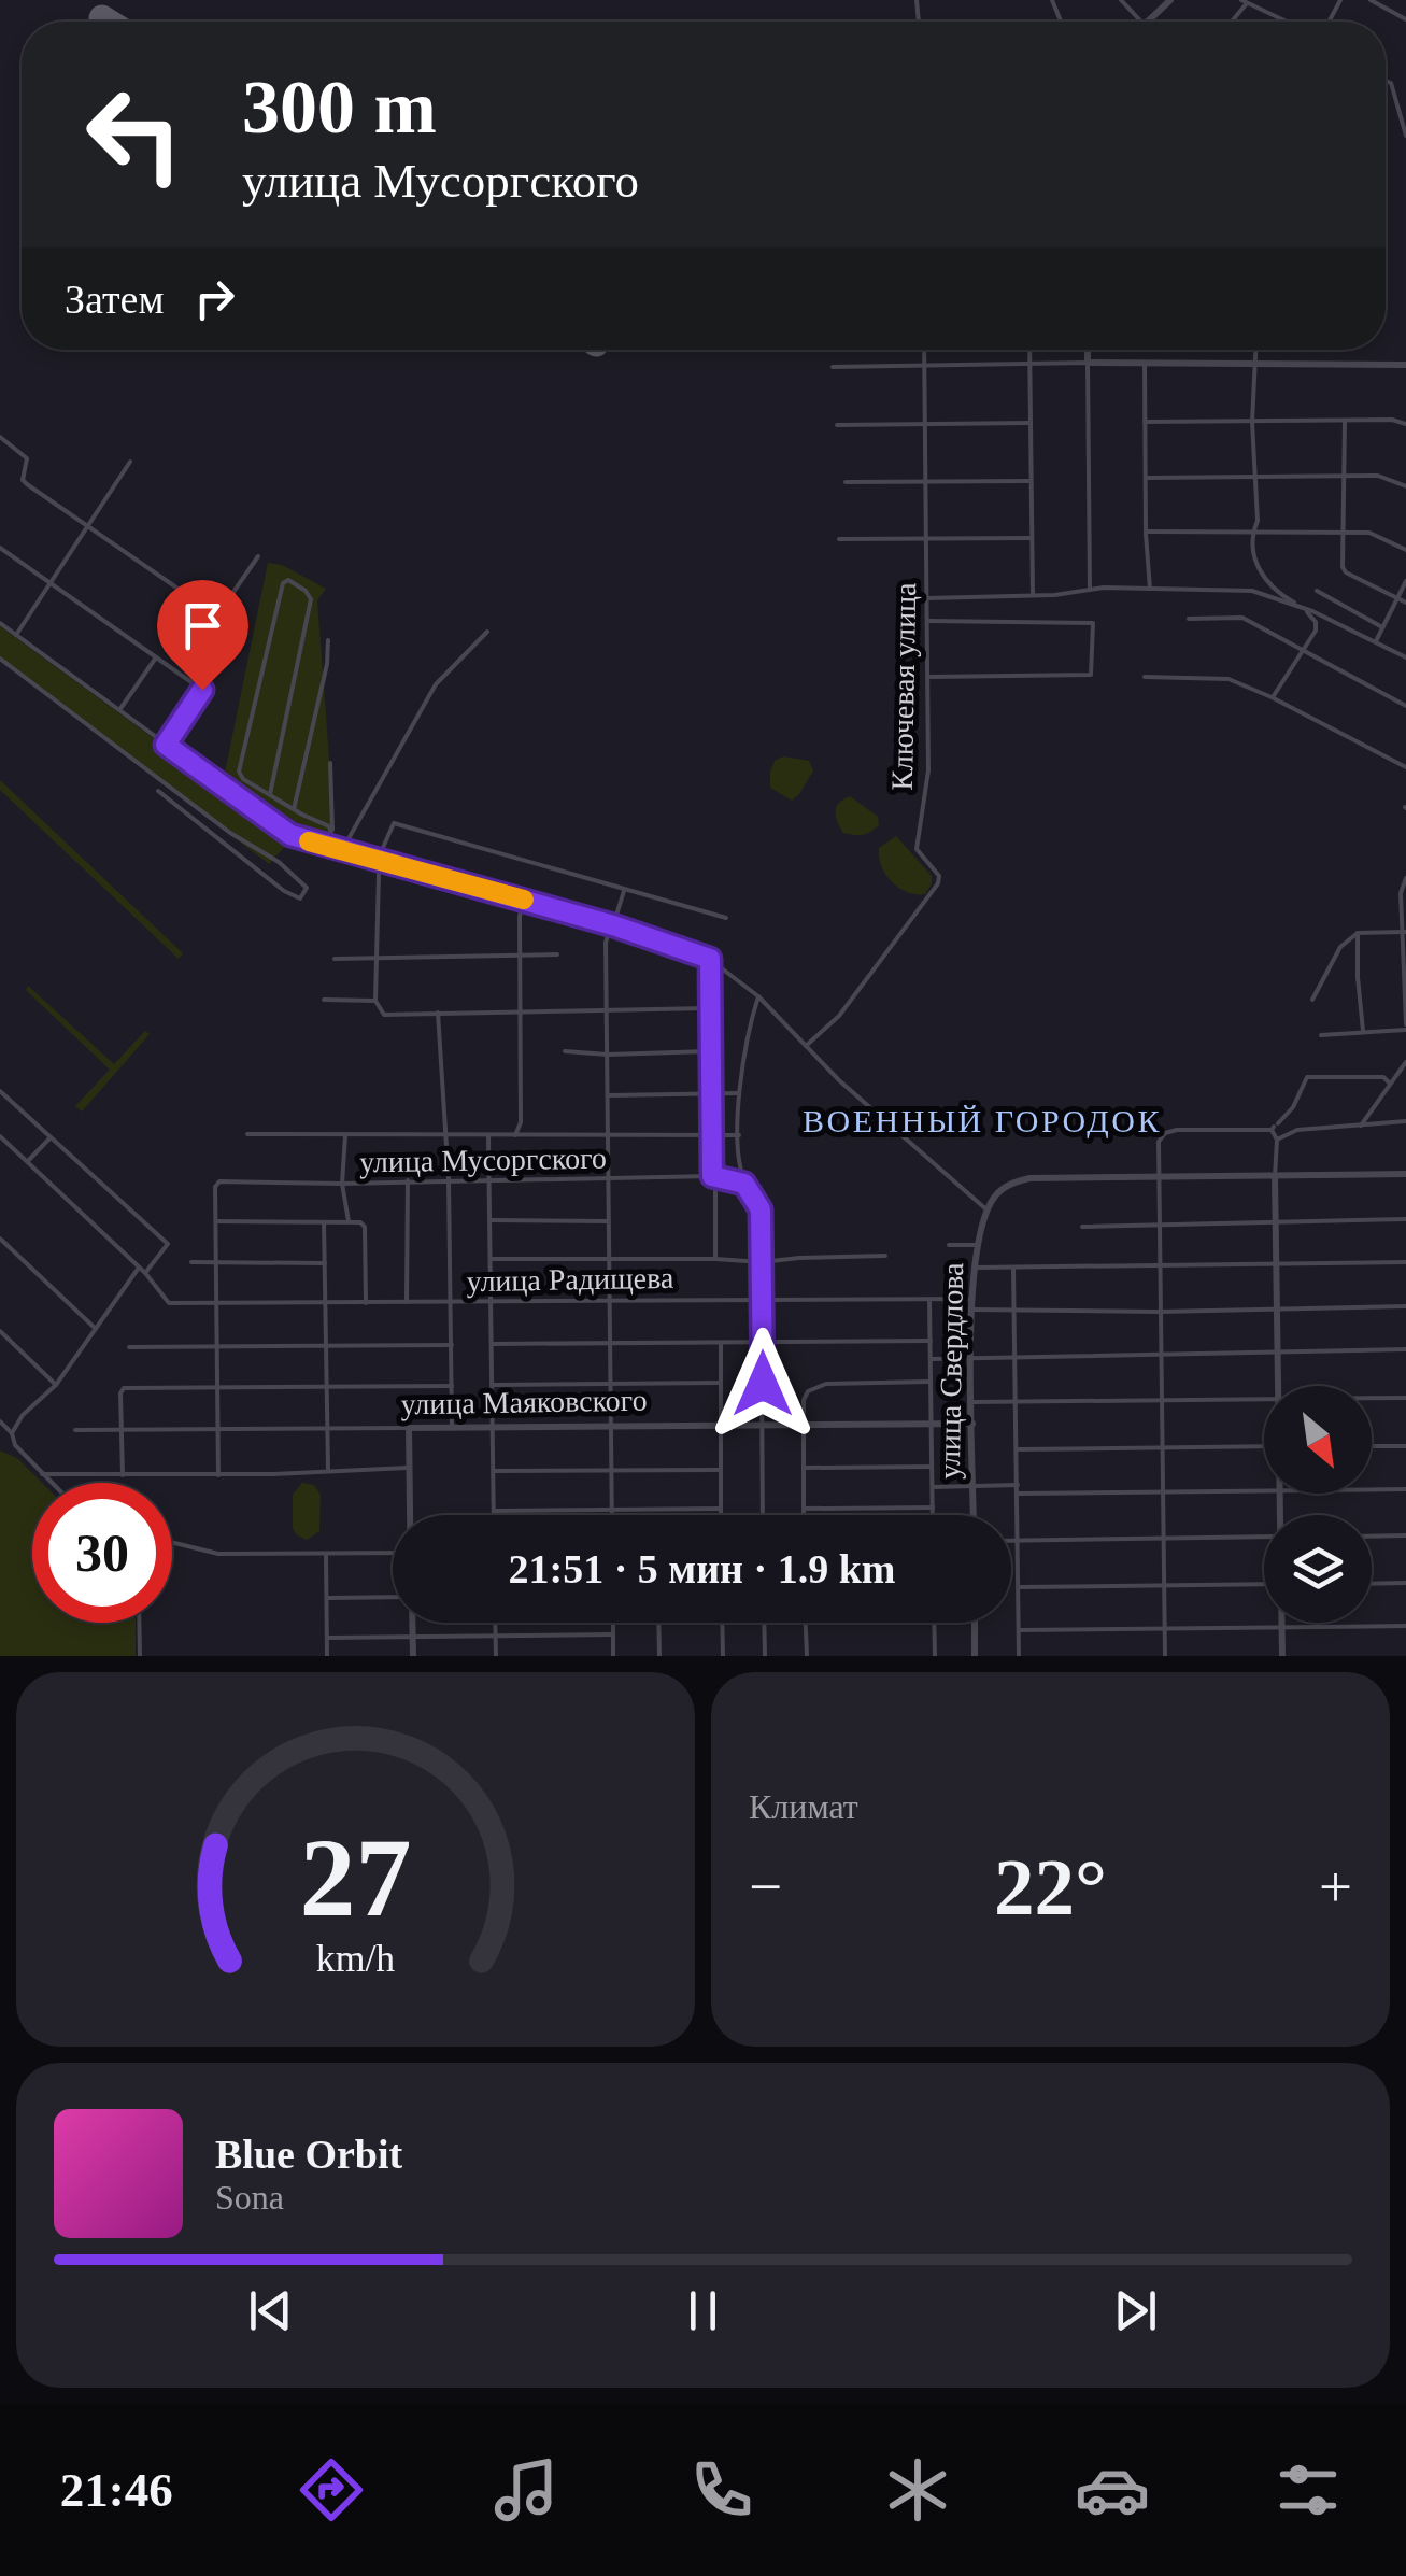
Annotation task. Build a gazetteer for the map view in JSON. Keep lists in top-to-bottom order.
{
  "streets": {
    "street": [
      "Ключевая улица",
      "улица Мусоргского",
      "улица Радищева",
      "улица Свердлова",
      "улица Маяковского"
    ]
  },
  "crossings": [
    ["улица Радищева", "улица Свердлова"],
    ["улица Свердлова", "улица Маяковского"]
  ],
  "districts": ["ВОЕННЫЙ ГОРОДОК"],
  "north": "bottom right",
  "page": {
    "turn": ["300 m", "улица Мусоргского"],
    "then": "Затем",
    "limit": "30",
    "trip": "21:51 · 5 мин · 1.9 km",
    "tile": "Климат",
    "heat": ["−", "22°", "+"],
    "song": ["Blue Orbit", "Sona"],
    "tabs": "21:46",
    "gauge": ["27", "km/h"]
  }
}
